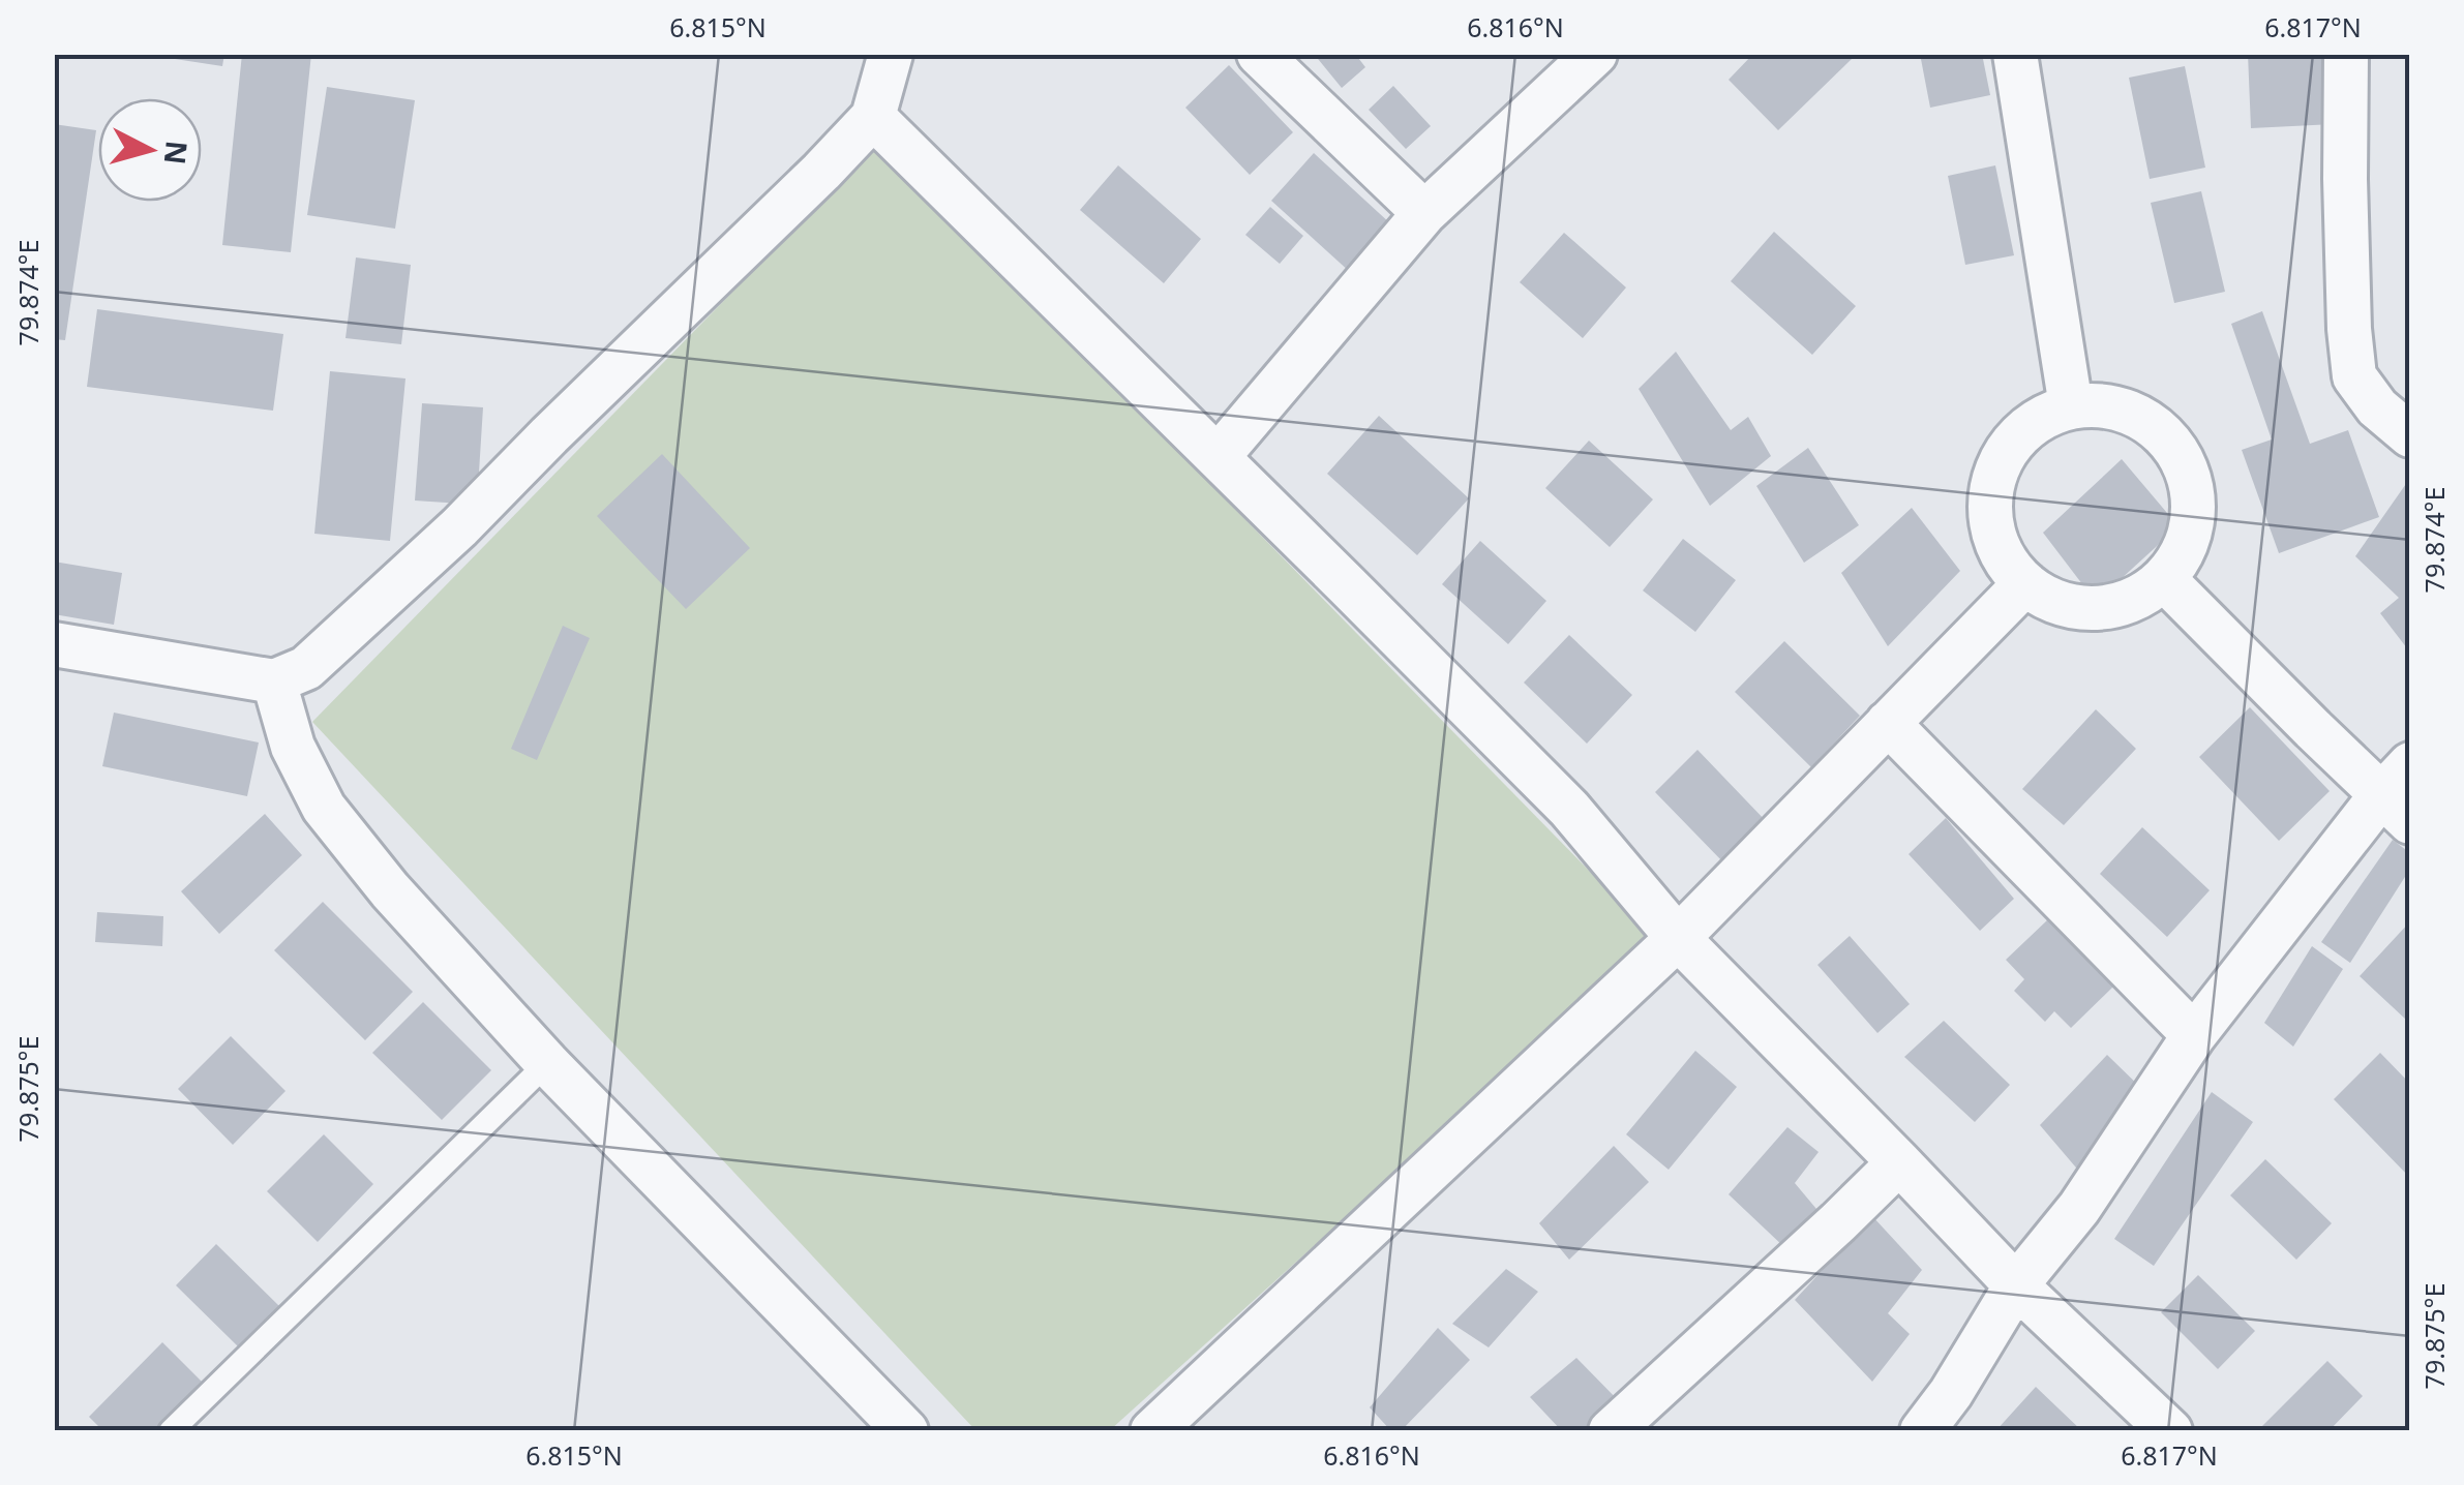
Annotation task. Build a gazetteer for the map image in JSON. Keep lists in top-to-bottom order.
{
  "north": "right",
  "coordinates": [
    "6.815°N",
    "6.816°N",
    "6.817°N",
    "79.874°E",
    "79.875°E"
  ]
}
